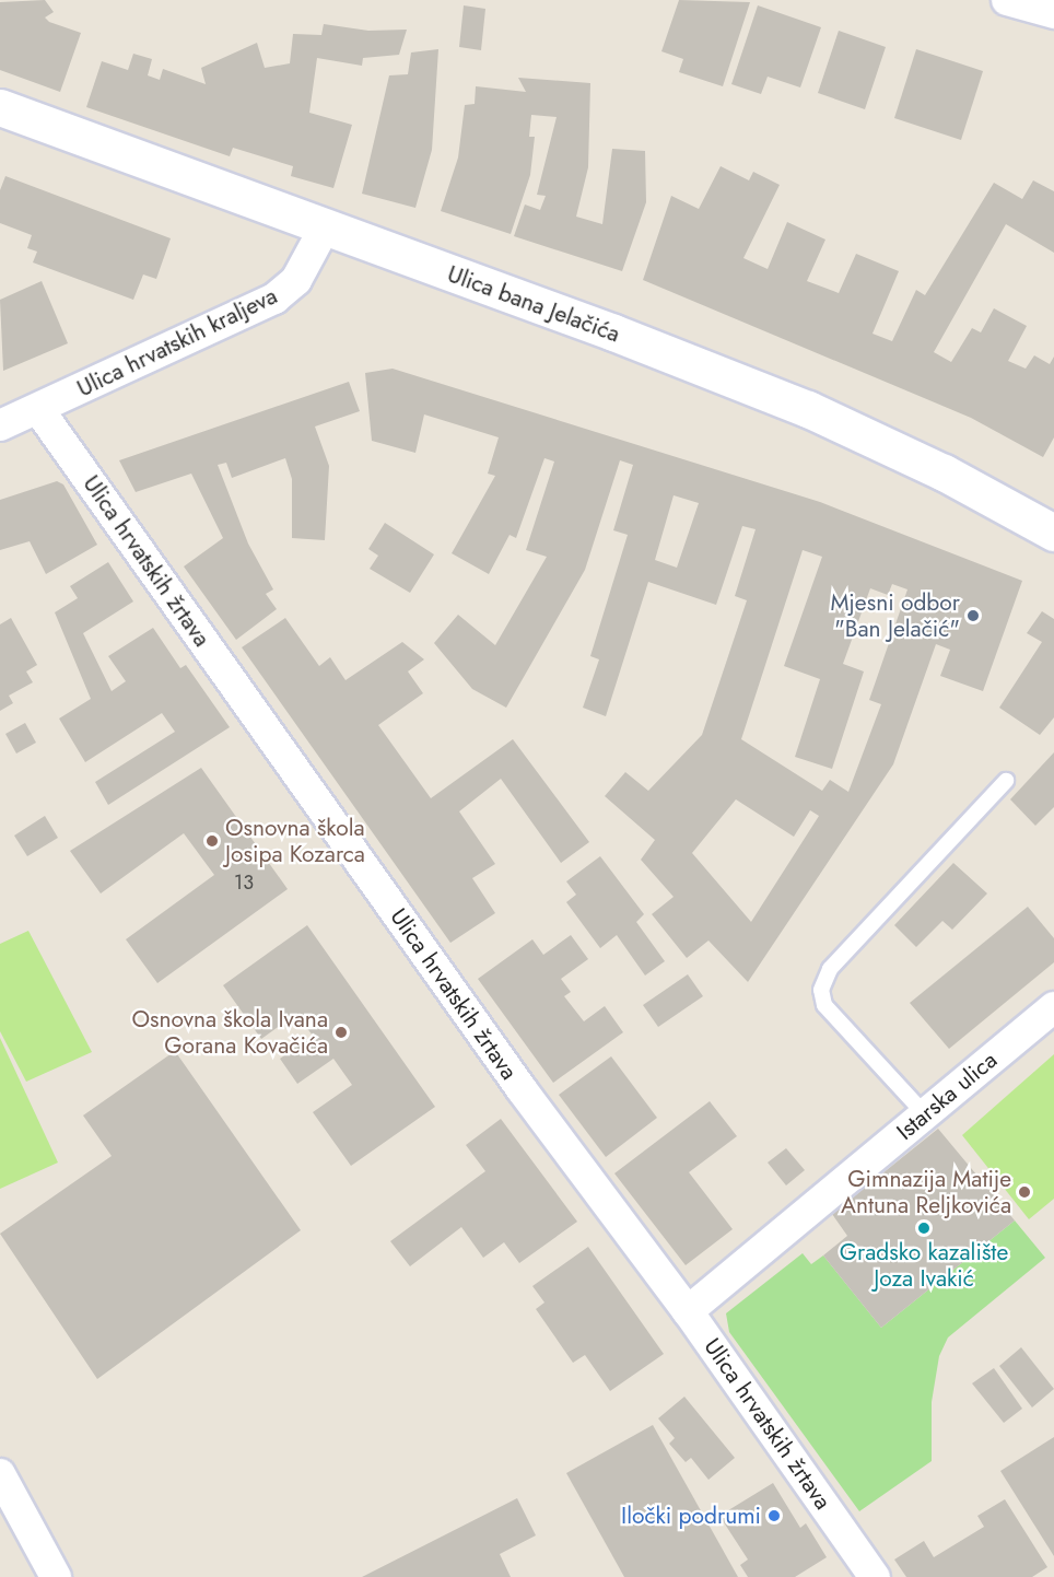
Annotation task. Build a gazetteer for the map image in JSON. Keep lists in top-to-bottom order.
{
  "streets": {
    "main road": ["Ulica bana Jelačića"],
    "street": ["Ulica hrvatskih kraljeva", "Ulica hrvatskih žrtava", "Istarska ulica"]
  },
  "crossings": [
    ["Ulica bana Jelačića", "Ulica hrvatskih kraljeva"],
    ["Ulica hrvatskih kraljeva", "Ulica hrvatskih žrtava"],
    ["Ulica hrvatskih žrtava", "Istarska ulica"]
  ],
  "places": [
    "Mjesni odbor \"Ban Jelačić\"",
    "Osnovna škola Josipa Kozarca",
    "Osnovna škola Ivana Gorana Kovačića",
    "Gimnazija Matije Antuna Reljkovića",
    "Gradsko kazalište Joza Ivakić",
    "Iločki podrumi"
  ],
  "house_numbers": ["13"]
}
